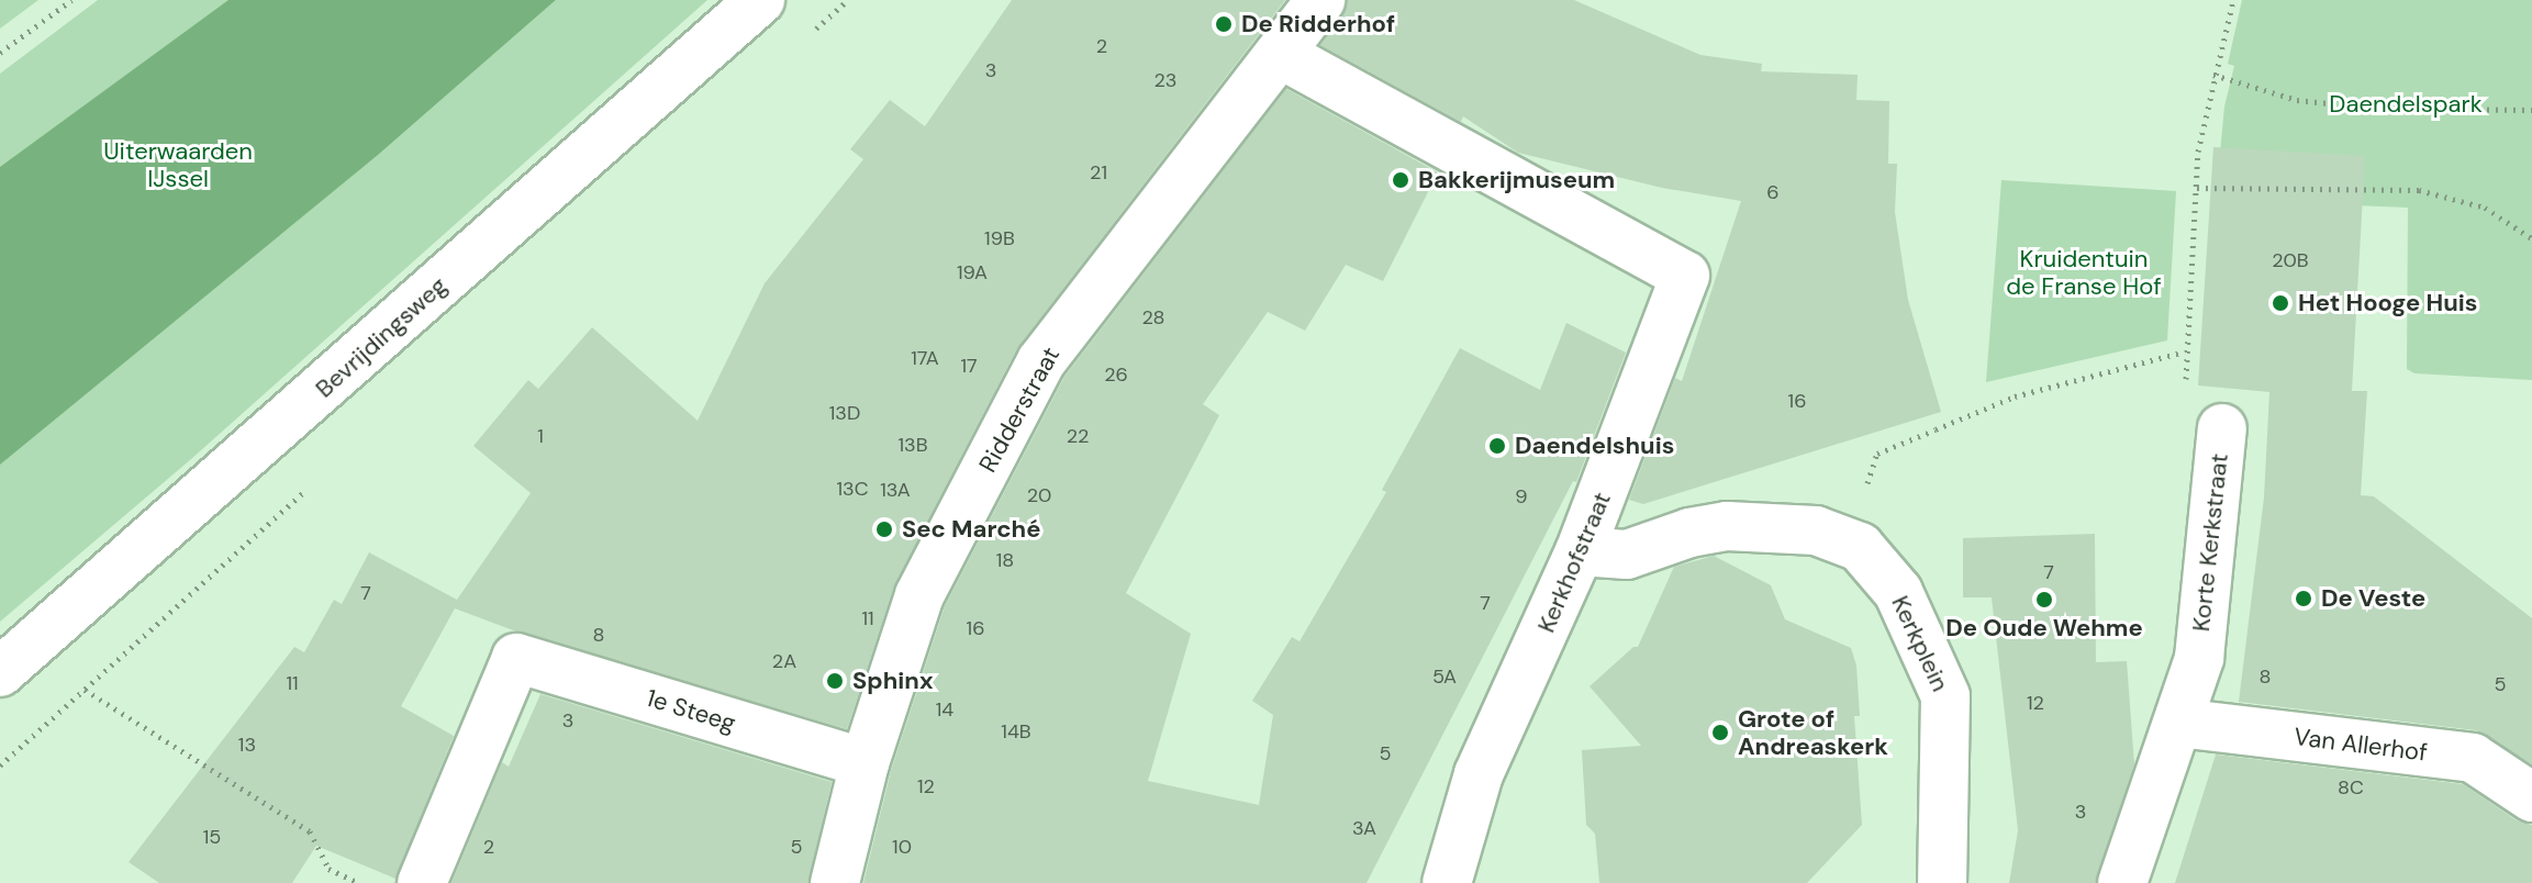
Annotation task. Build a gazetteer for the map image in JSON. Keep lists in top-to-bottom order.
{
  "streets": {
    "street": [
      "Bevrijdingsweg",
      "Ridderstraat",
      "Korte Kerkstraat",
      "Kerkhofstraat",
      "Kerkplein",
      "1e Steeg",
      "Van Allerhof"
    ]
  },
  "crossings": [
    ["Ridderstraat", "Kerkhofstraat"],
    ["Ridderstraat", "1e Steeg"],
    ["Korte Kerkstraat", "Van Allerhof"],
    ["Kerkhofstraat", "Kerkplein"]
  ],
  "parks": ["Daendelspark", "Uiterwaarden IJssel", "Kruidentuin de Franse Hof"],
  "places": [
    "De Ridderhof",
    "Bakkerijmuseum",
    "Het Hooge Huis",
    "Daendelshuis",
    "Sec Marché",
    "De Veste",
    "De Oude Wehme",
    "Sphinx",
    "Grote of Andreaskerk"
  ],
  "house_numbers": [
    "2",
    "3",
    "23",
    "21",
    "6",
    "19B",
    "20B",
    "19A",
    "28",
    "17A",
    "17",
    "26",
    "16",
    "13D",
    "1",
    "22",
    "13B",
    "13C",
    "13A",
    "20",
    "9",
    "18",
    "7",
    "7",
    "7",
    "11",
    "16",
    "8",
    "2A",
    "5A",
    "8",
    "11",
    "5",
    "12",
    "14",
    "3",
    "14B",
    "13",
    "5",
    "12",
    "8C",
    "3",
    "3A",
    "15",
    "2",
    "5",
    "10"
  ]
}
